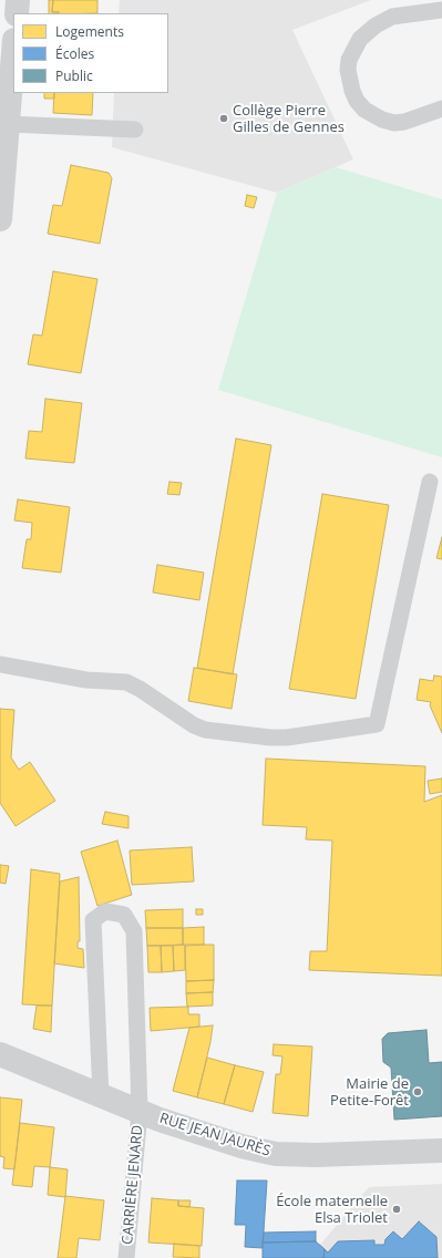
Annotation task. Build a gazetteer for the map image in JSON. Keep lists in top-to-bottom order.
{
  "streets": {
    "street": ["RUE JEAN JAURÈS"],
    "lane": ["CARRIÈRE JENARD"]
  },
  "crossings": [
    ["RUE JEAN JAURÈS", "CARRIÈRE JENARD"]
  ],
  "places": ["Collège Pierre Gilles de Gennes", "Mairie de Petite-Forêt", "École maternelle Elsa Triolet"],
  "legend": ["Logements", "Écoles", "Public"]
}
